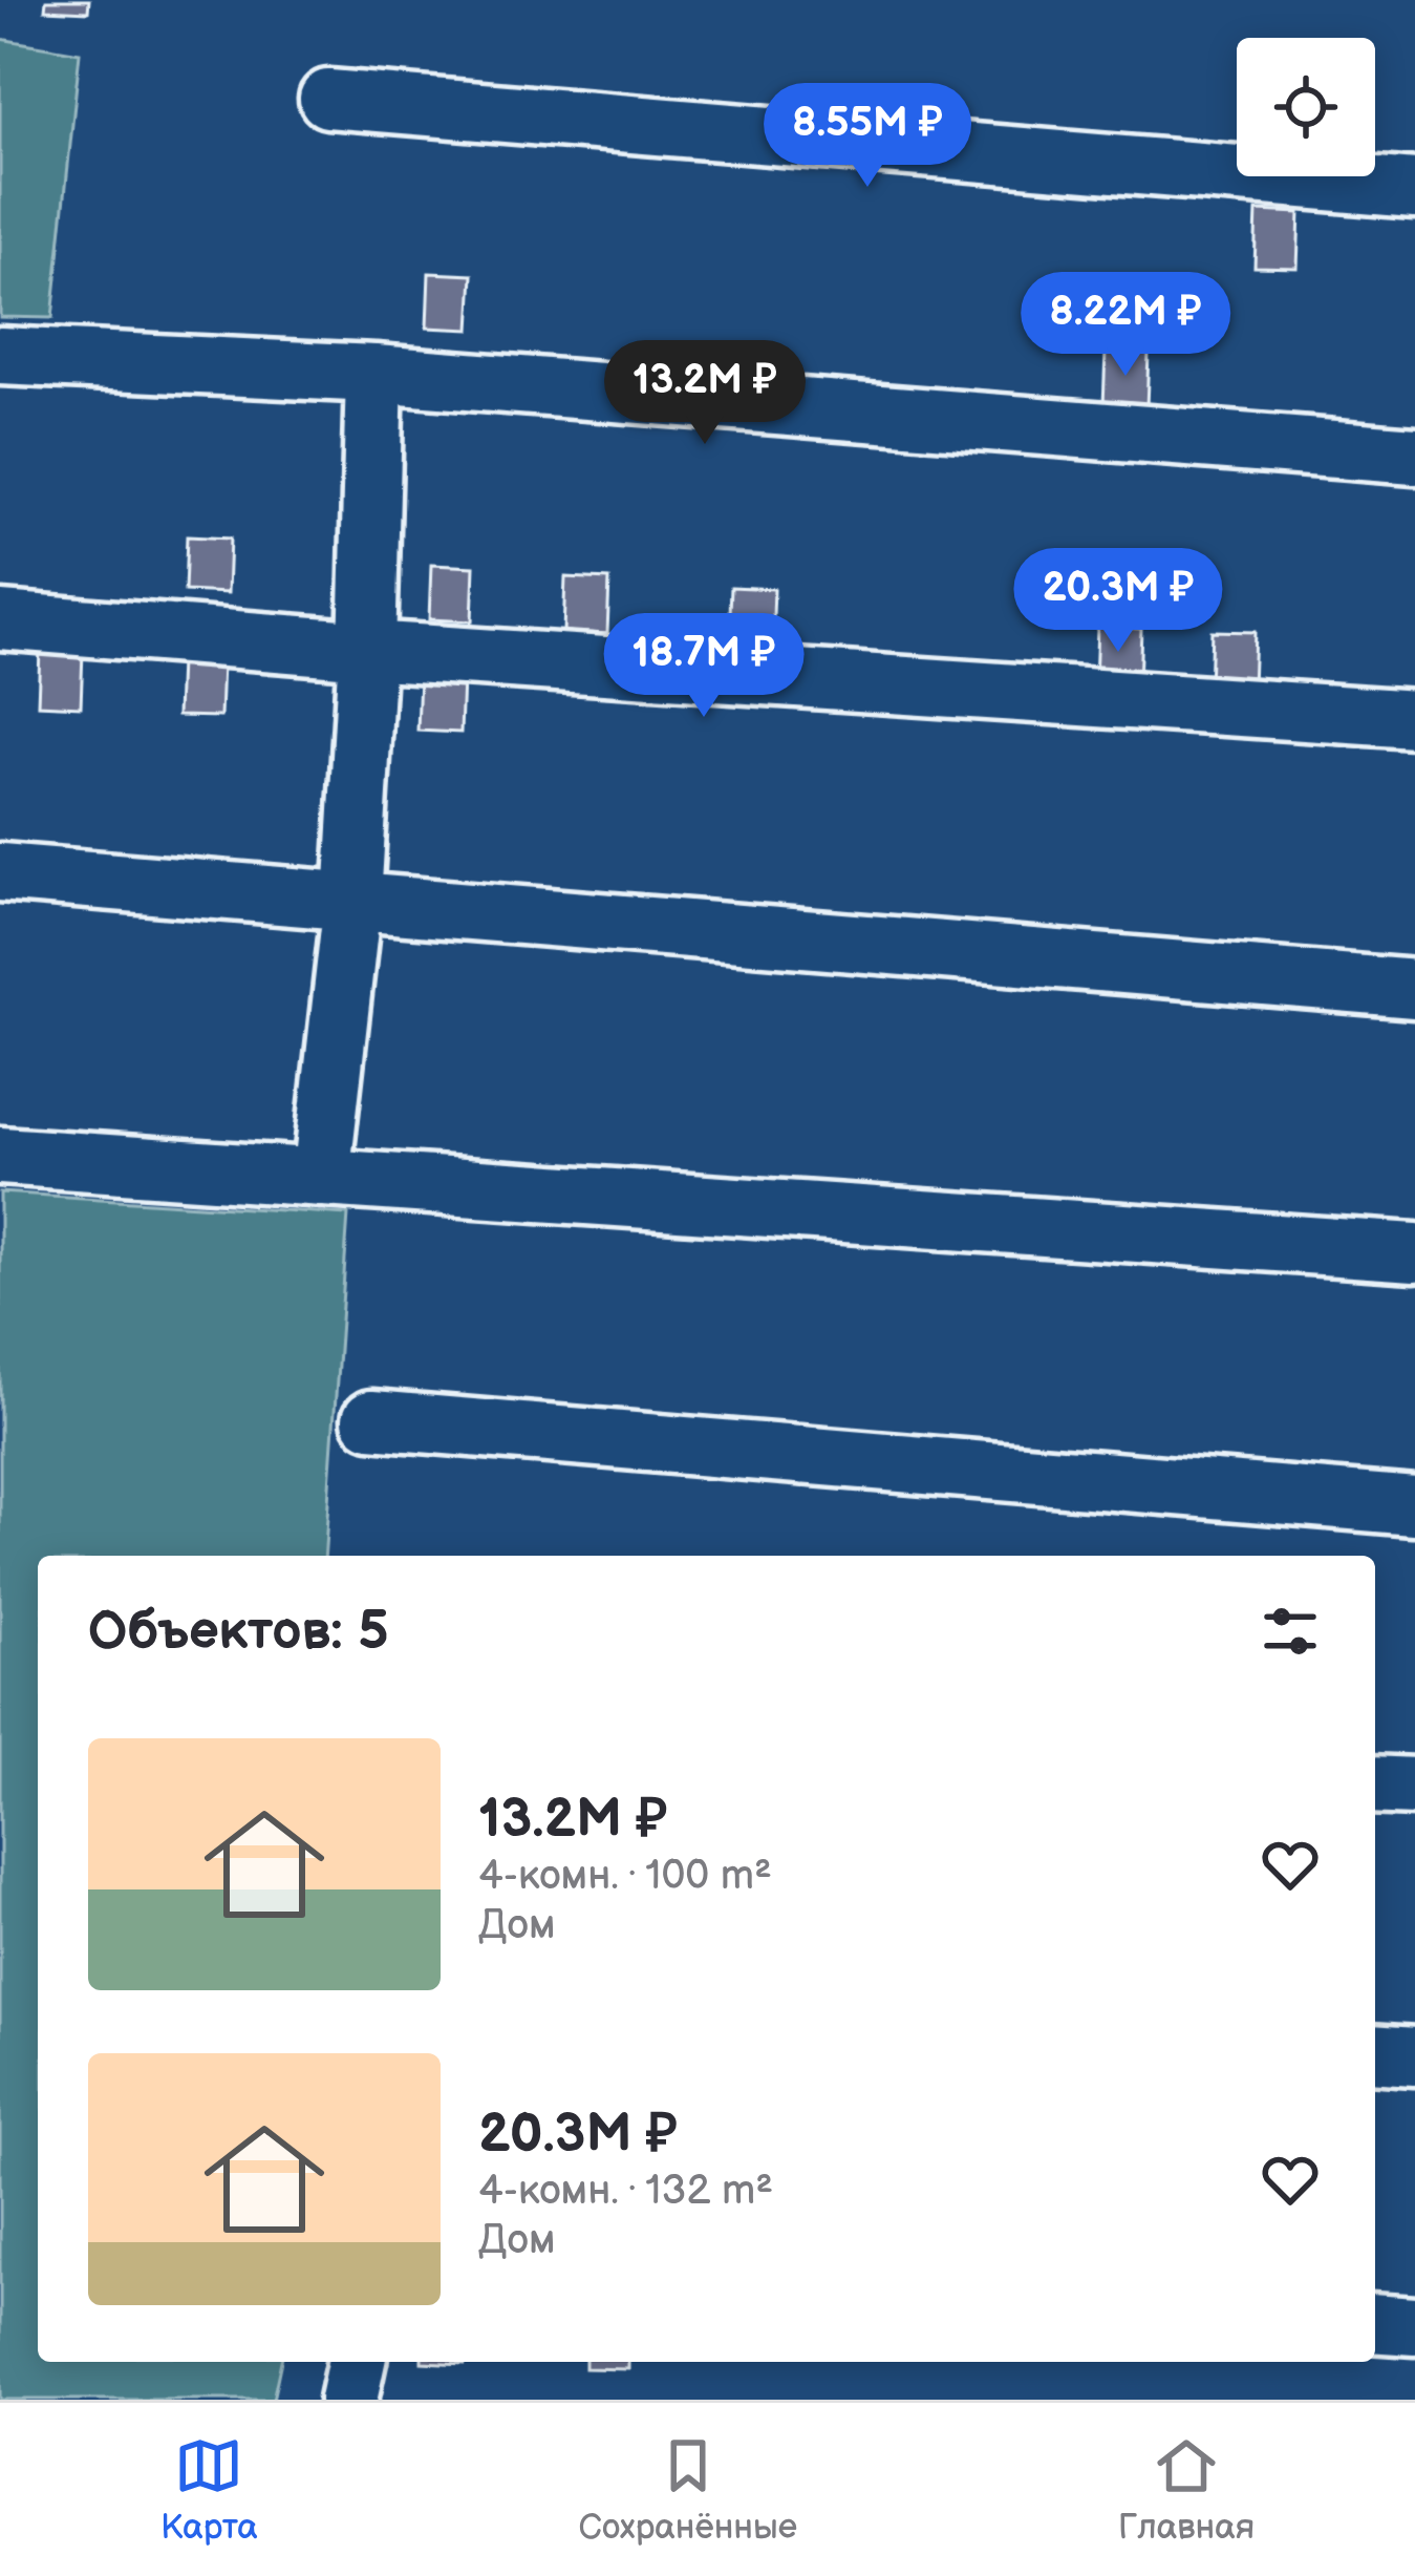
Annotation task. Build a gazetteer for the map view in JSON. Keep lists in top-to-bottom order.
{
  "page": {
    "price": [
      "8.55M ₽",
      "8.22M ₽",
      "13.2M ₽",
      "20.3M ₽",
      "18.7M ₽"
    ],
    "heading": "Объектов: 5",
    "list": [
      {
        "name": "13.2M ₽",
        "note": "4-комн. · 100 m² · Дом"
      },
      {
        "name": "20.3M ₽",
        "note": "4-комн. · 132 m² · Дом"
      }
    ],
    "tabs": ["Карта", "Сохранённые", "Главная"]
  }
}
